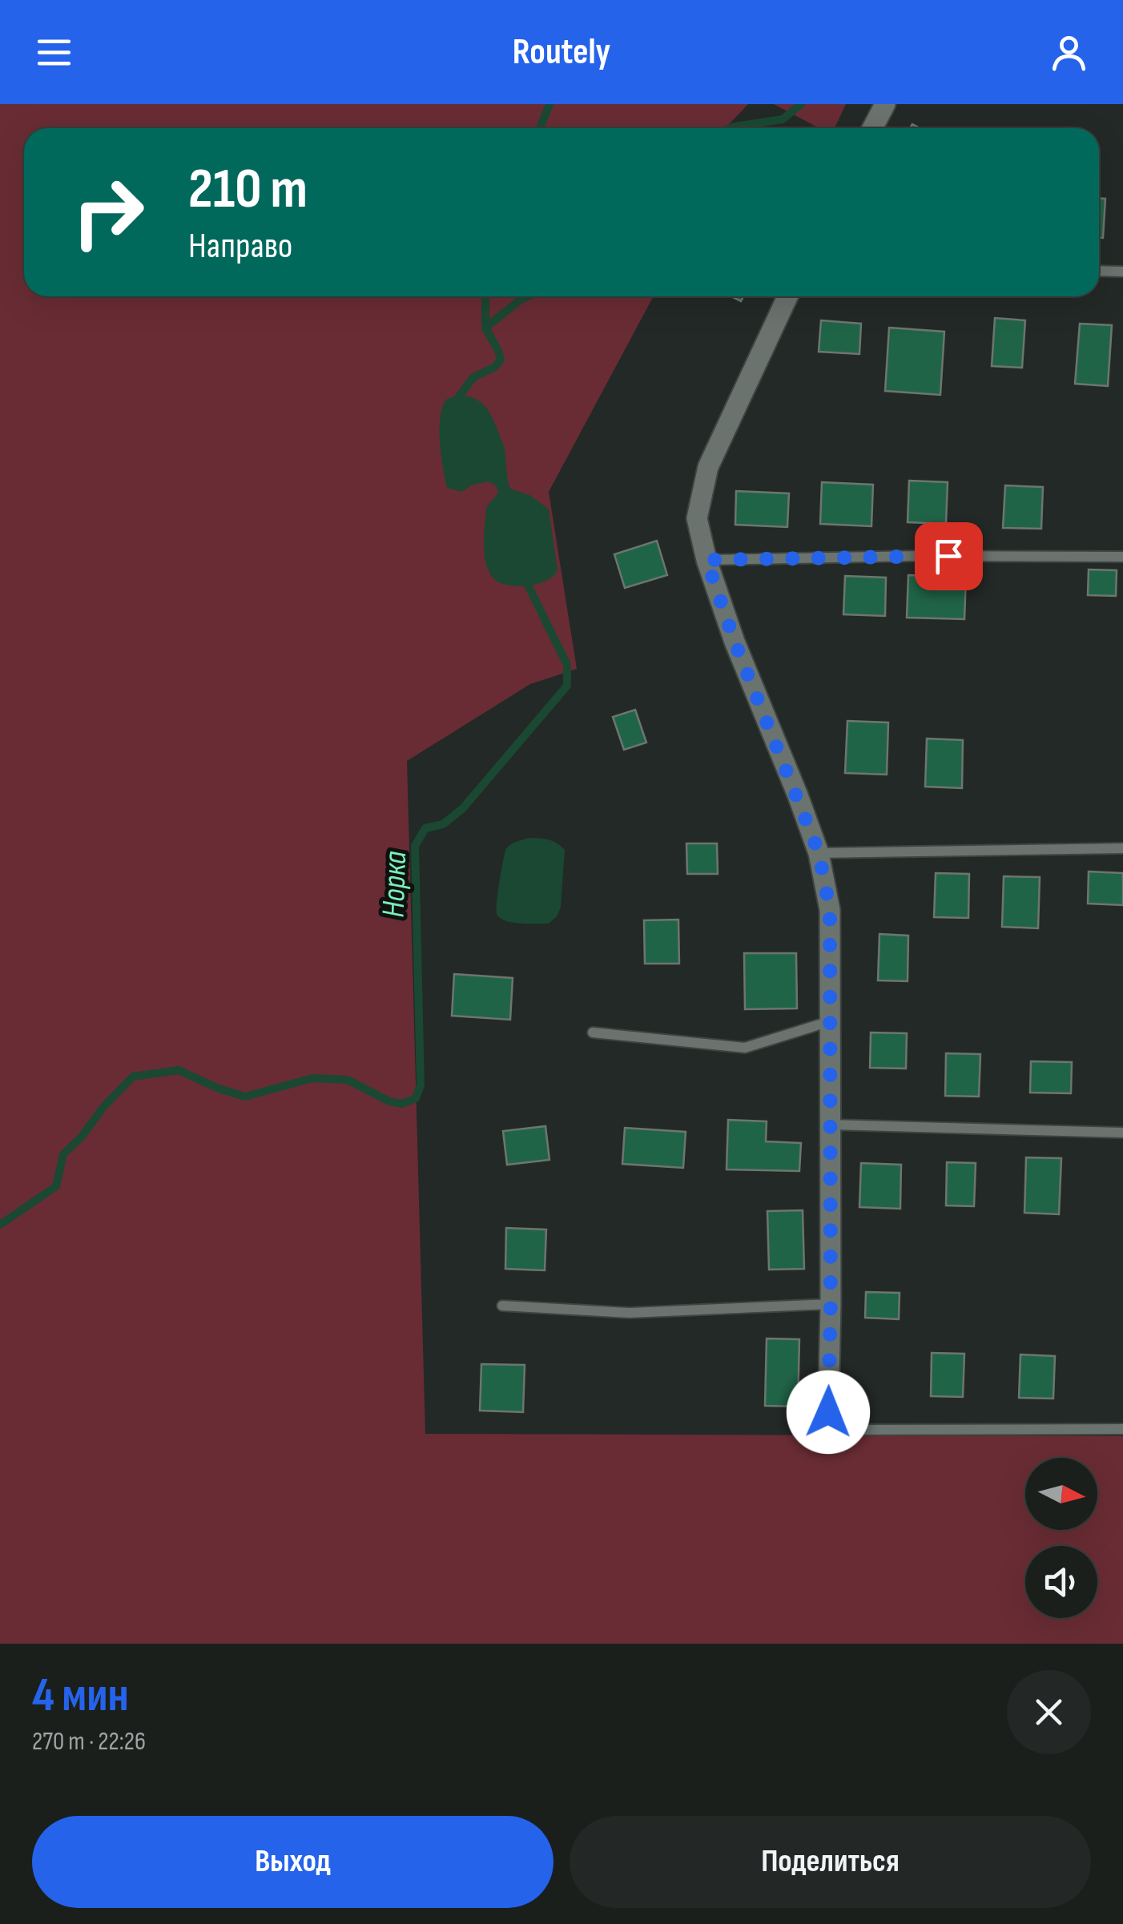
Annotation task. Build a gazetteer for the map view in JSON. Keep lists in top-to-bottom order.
{
  "water": ["Норка"],
  "north": "right",
  "page": {
    "header": "Routely",
    "turn": ["210 m", "Направо"],
    "heading": ["4 мин", "270 m · 22:26"],
    "buttons": ["Выход", "Поделиться"]
  }
}
